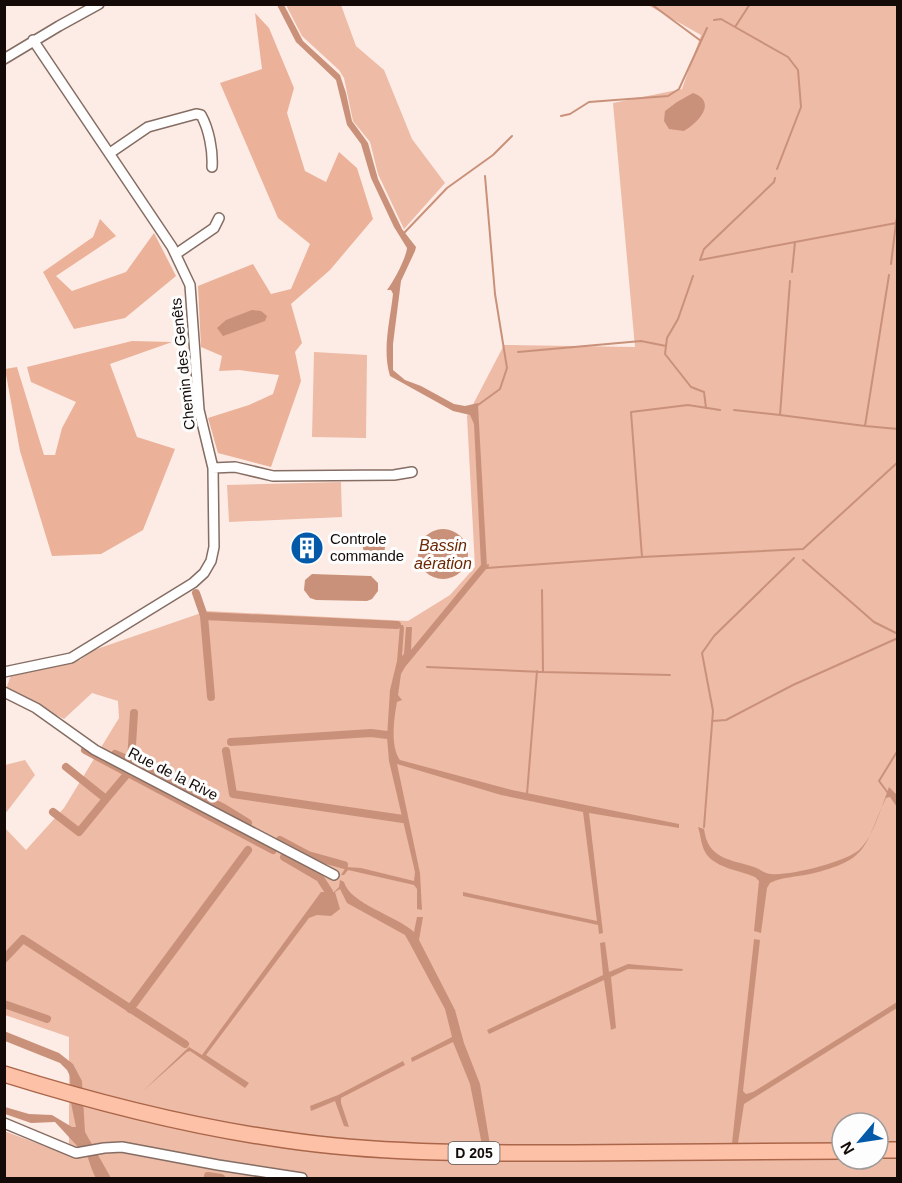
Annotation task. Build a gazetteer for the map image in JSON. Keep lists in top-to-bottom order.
{
  "streets": {
    "main road": ["D 205"],
    "street": ["Chemin des Genêts", "Rue de la Rive"]
  },
  "water": ["Bassin aération"],
  "places": {
    "building": ["Controle commande"]
  },
  "north": "bottom left"
}
